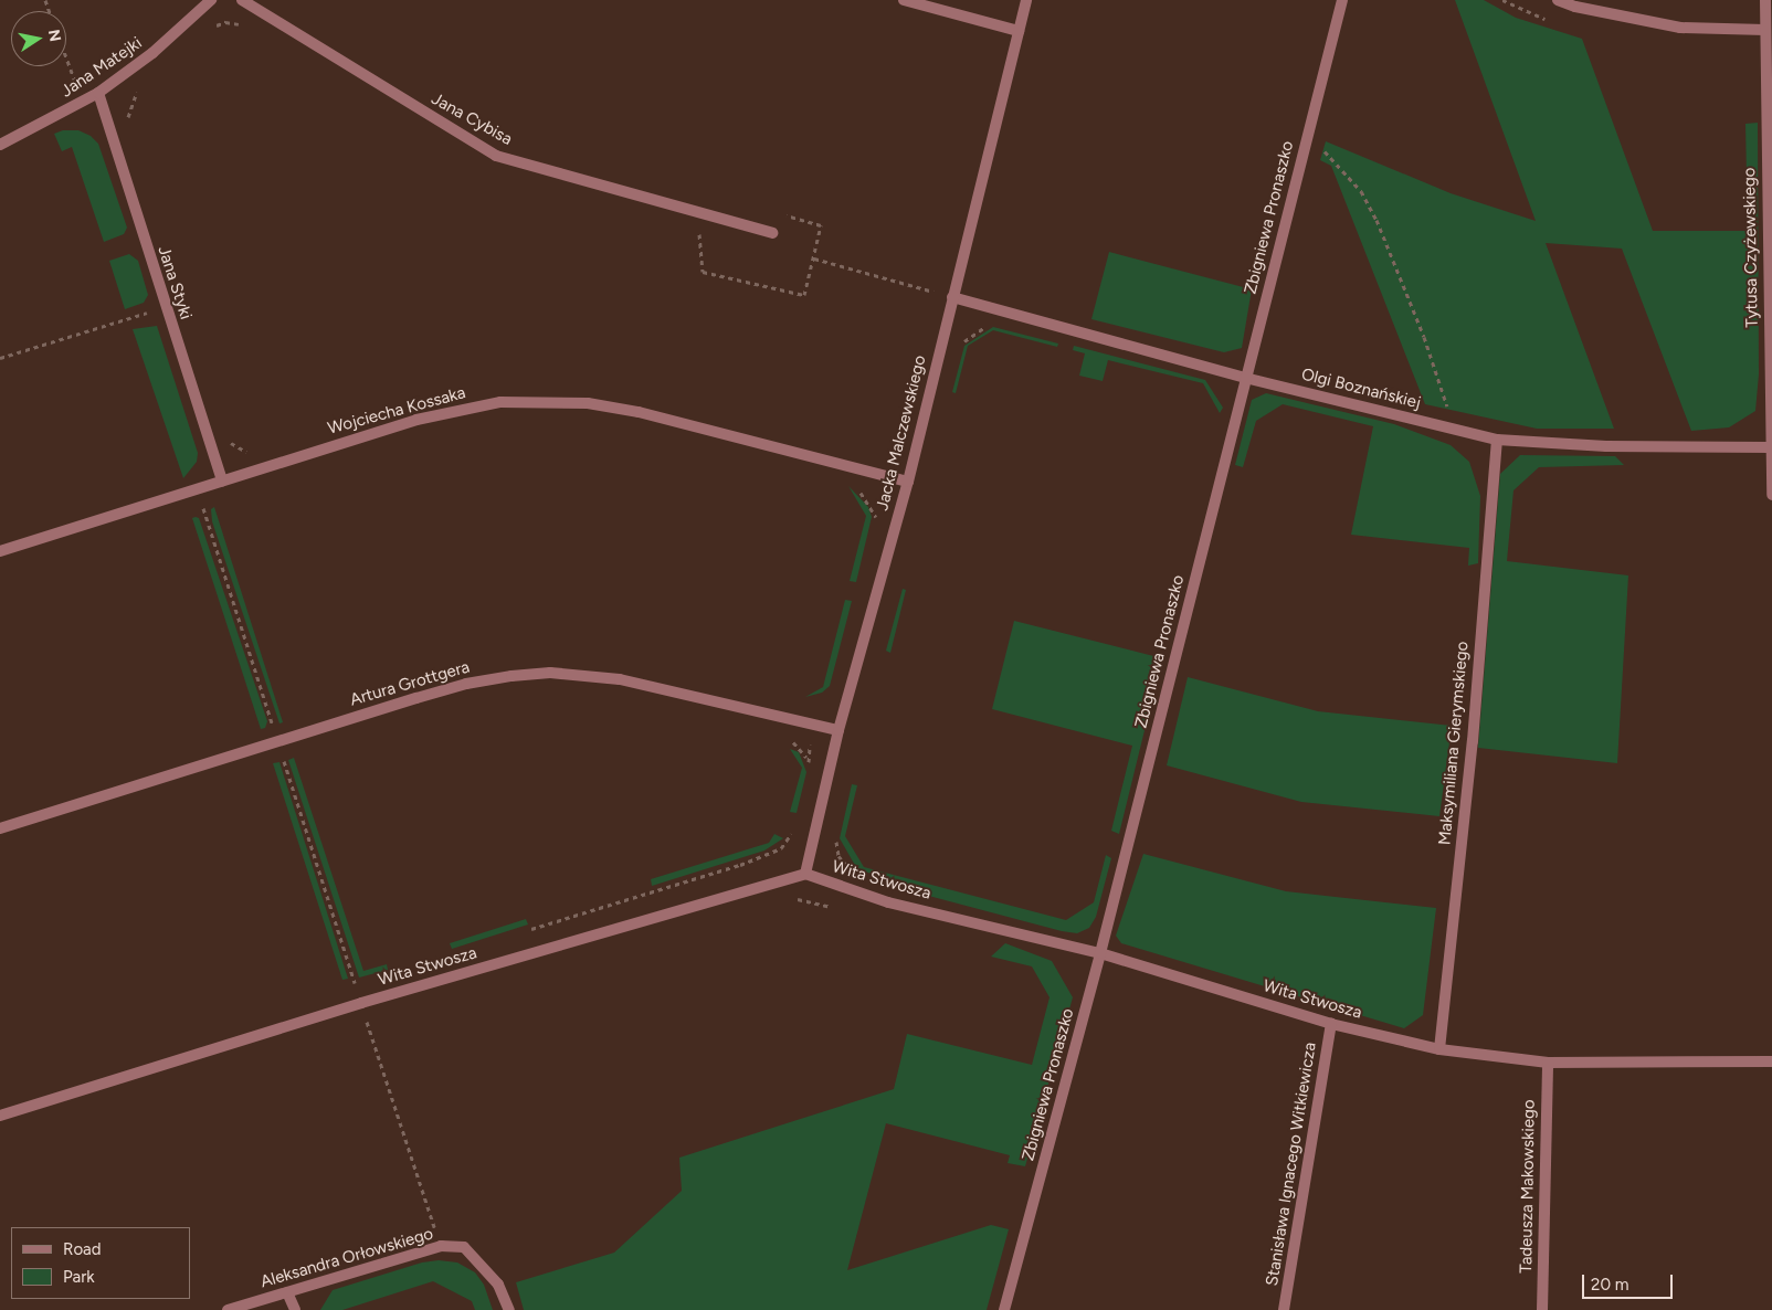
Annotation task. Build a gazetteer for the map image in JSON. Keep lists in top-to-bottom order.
{
  "streets": {
    "street": [
      "Jana Matejki",
      "Jana Cybisa",
      "Zbigniewa Pronaszko",
      "Tytusa Czyżewskiego",
      "Jana Styki",
      "Olgi Boznańskiej",
      "Wojciecha Kossaka",
      "Jacka Malczewskiego",
      "Artura Grottgera",
      "Maksymiliana Gierymskiego",
      "Wita Stwosza",
      "Stanisława Ignacego Witkiewicza",
      "Tadeusza Makowskiego",
      "Aleksandra Orłowskiego"
    ]
  },
  "crossings": [
    ["Jana Matejki", "Jana Styki"],
    ["Zbigniewa Pronaszko", "Olgi Boznańskiej"],
    ["Zbigniewa Pronaszko", "Wita Stwosza"],
    ["Tytusa Czyżewskiego", "Olgi Boznańskiej"],
    ["Jana Styki", "Wojciecha Kossaka"],
    ["Olgi Boznańskiej", "Jacka Malczewskiego"],
    ["Olgi Boznańskiej", "Maksymiliana Gierymskiego"],
    ["Wojciecha Kossaka", "Jacka Malczewskiego"],
    ["Jacka Malczewskiego", "Artura Grottgera"],
    ["Jacka Malczewskiego", "Wita Stwosza"],
    ["Maksymiliana Gierymskiego", "Wita Stwosza"],
    ["Wita Stwosza", "Stanisława Ignacego Witkiewicza"],
    ["Wita Stwosza", "Tadeusza Makowskiego"]
  ],
  "legend": ["Road", "Park"],
  "scale_bar": "20 m",
  "north": "right"
}
